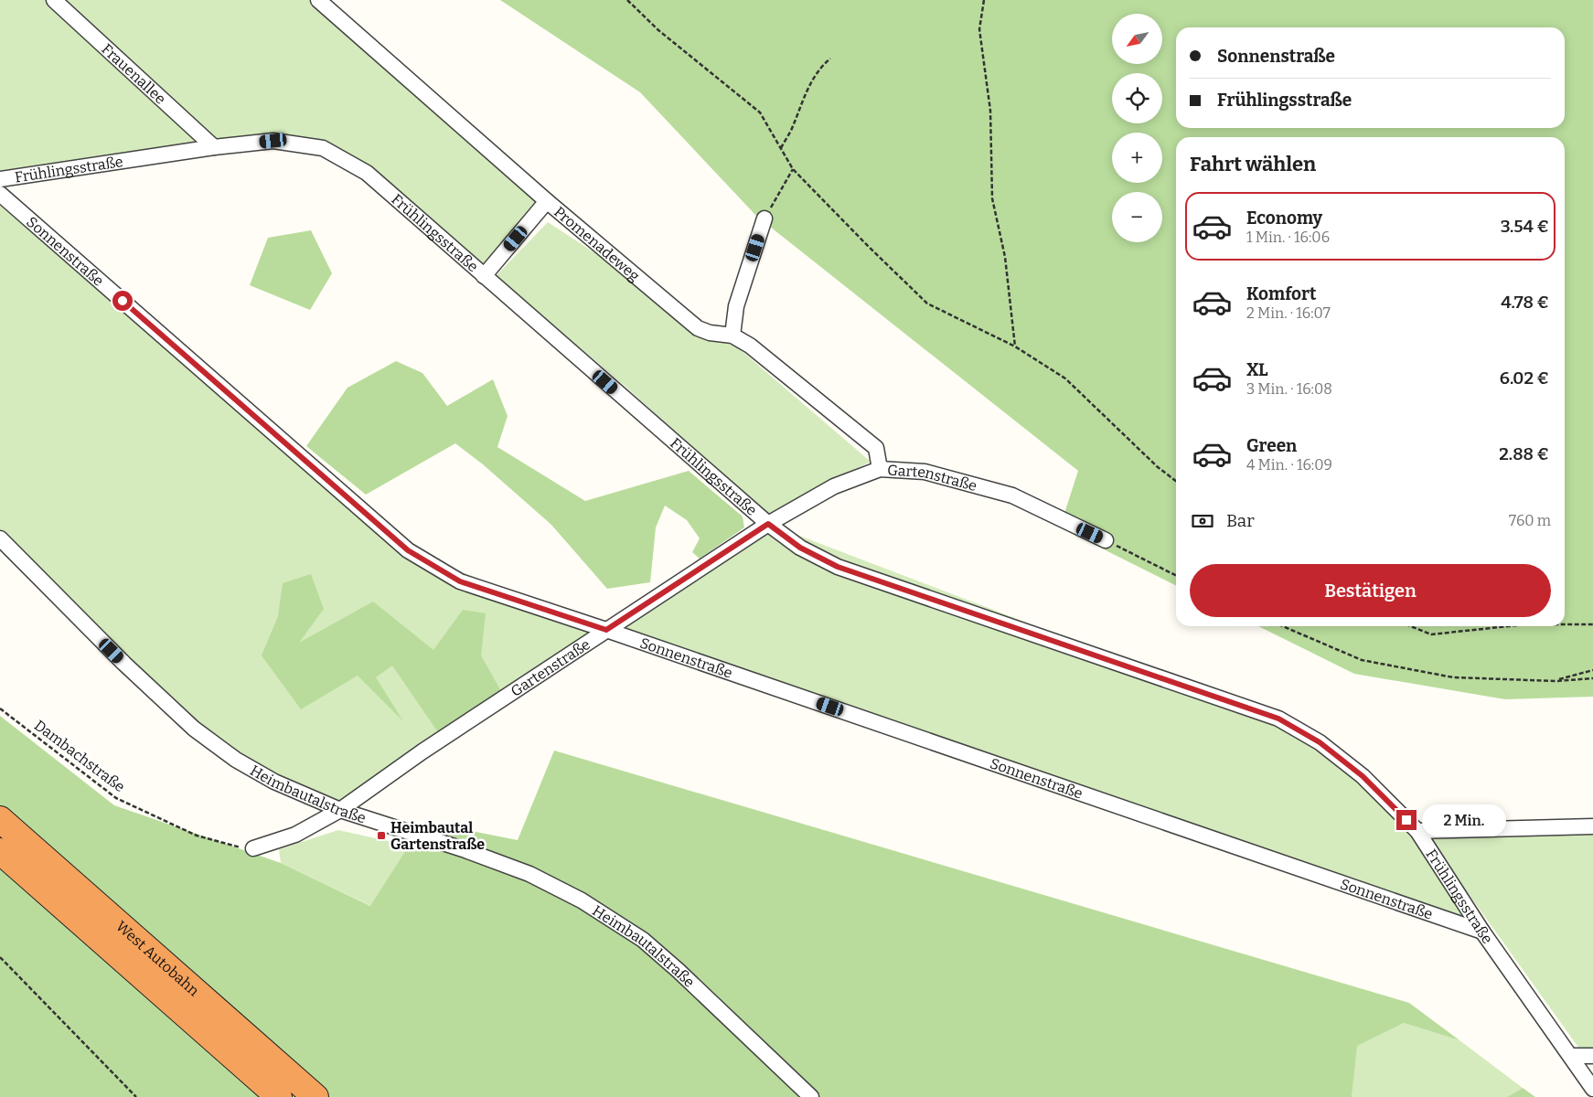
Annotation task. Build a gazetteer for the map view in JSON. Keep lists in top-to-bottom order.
{
  "streets": {
    "highway": ["West Autobahn"],
    "street": [
      "Frauenallee",
      "Frühlingsstraße",
      "Promenadeweg",
      "Sonnenstraße",
      "Gartenstraße",
      "Heimbautalstraße"
    ],
    "path": ["Dambachstraße"]
  },
  "crossings": [
    ["Frauenallee", "Frühlingsstraße"],
    ["Frühlingsstraße", "Sonnenstraße"],
    ["Frühlingsstraße", "Gartenstraße"],
    ["Promenadeweg", "Gartenstraße"],
    ["Sonnenstraße", "Gartenstraße"],
    ["Gartenstraße", "Dambachstraße"],
    ["Gartenstraße", "Heimbautalstraße"]
  ],
  "places": {
    "transit": ["Heimbautal Gartenstraße"]
  },
  "north": "bottom left",
  "page": {
    "map_buttons": ["+", "−"],
    "banner": ["Sonnenstraße", "Frühlingsstraße"],
    "heading": "Fahrt wählen",
    "list": [
      {
        "name": "Economy",
        "note": "1 Min. · 16:06",
        "value": "3.54 €"
      },
      {
        "name": "Komfort",
        "note": "2 Min. · 16:07",
        "value": "4.78 €"
      },
      {
        "name": "XL",
        "note": "3 Min. · 16:08",
        "value": "6.02 €"
      },
      {
        "name": "Green",
        "note": "4 Min. · 16:09",
        "value": "2.88 €"
      }
    ],
    "pay": ["Bar", "760 m"],
    "buttons": "Bestätigen",
    "bubble": "2 Min."
  }
}
